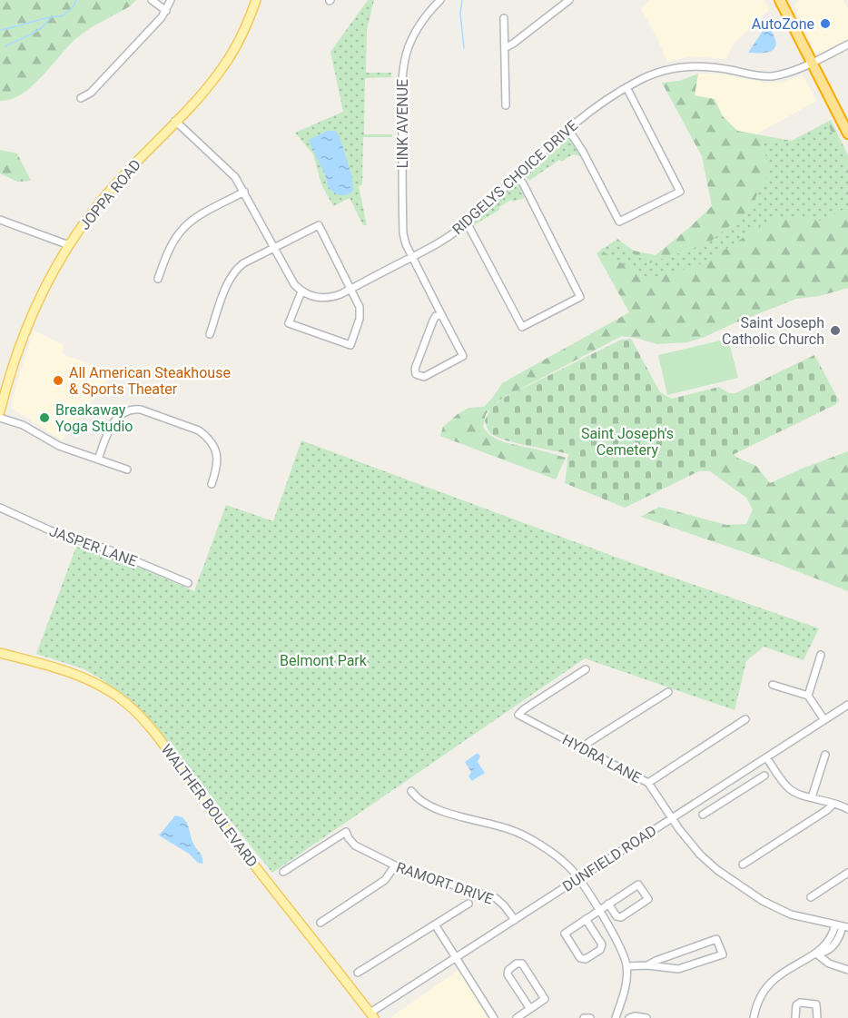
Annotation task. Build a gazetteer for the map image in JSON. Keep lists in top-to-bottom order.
{
  "streets": {
    "main road": ["JOPPA ROAD", "WALTHER BOULEVARD"],
    "street": [
      "LINK AVENUE",
      "RIDGELYS CHOICE DRIVE",
      "JASPER LANE",
      "HYDRA LANE",
      "DUNFIELD ROAD",
      "RAMORT DRIVE"
    ]
  },
  "crossings": [
    ["LINK AVENUE", "RIDGELYS CHOICE DRIVE"],
    ["HYDRA LANE", "DUNFIELD ROAD"],
    ["WALTHER BOULEVARD", "DUNFIELD ROAD"],
    ["DUNFIELD ROAD", "RAMORT DRIVE"]
  ],
  "parks": ["Saint Joseph's Cemetery", "Belmont Park"],
  "places": [
    "AutoZone",
    "Saint Joseph Catholic Church",
    "All American Steakhouse & Sports Theater",
    "Breakaway Yoga Studio"
  ]
}
